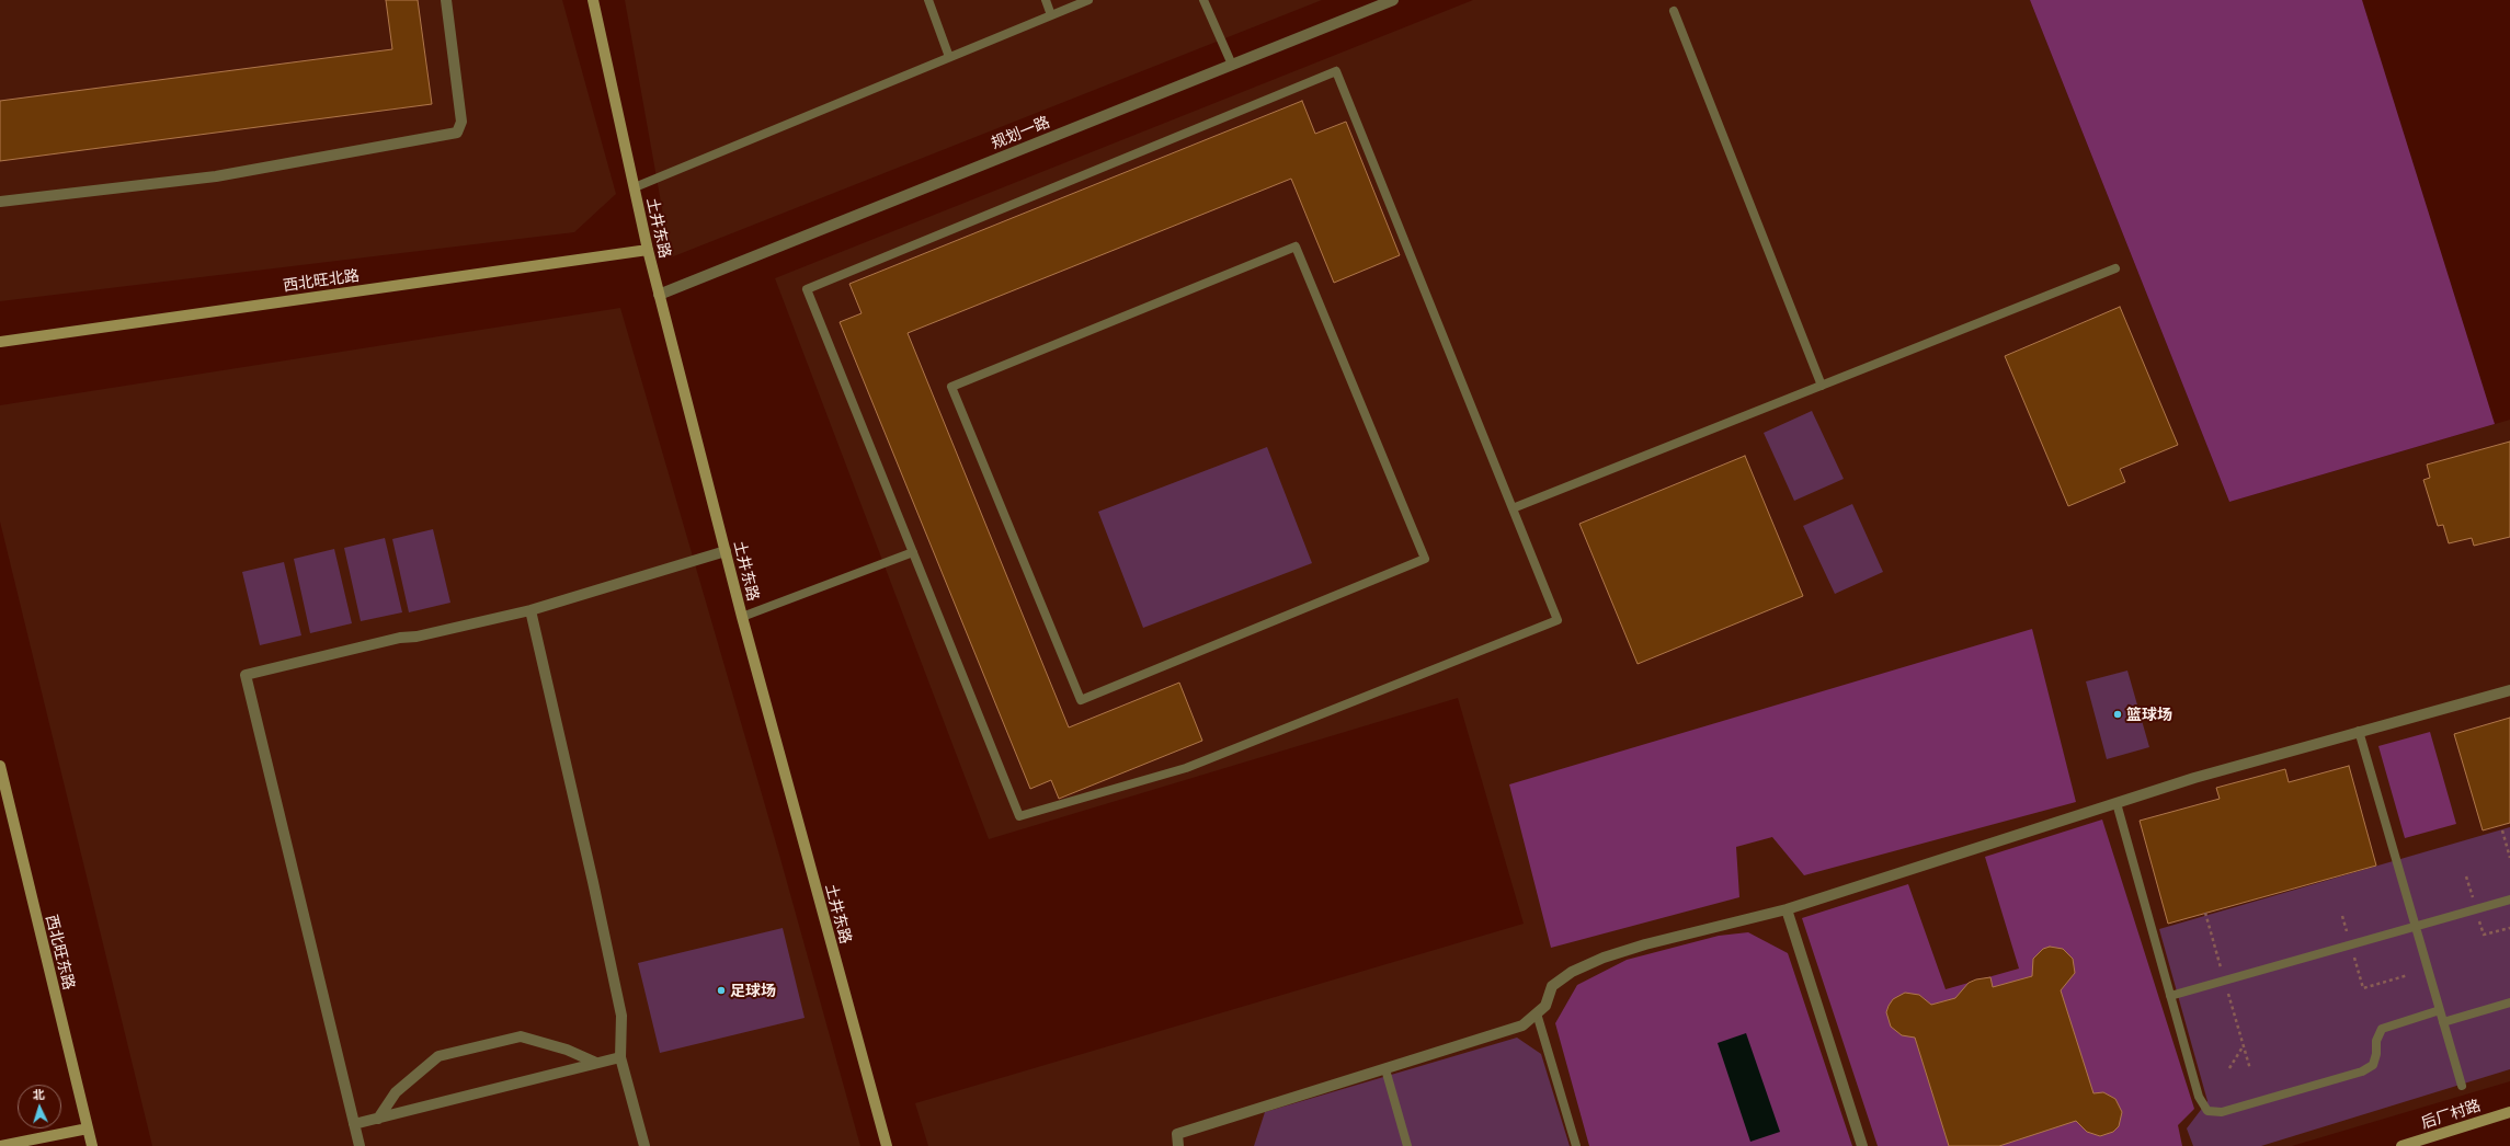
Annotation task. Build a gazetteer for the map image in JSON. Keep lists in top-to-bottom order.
{
  "streets": {
    "street": [
      "规划一路",
      "土井东路",
      "西北旺北路",
      "西北旺东路",
      "后厂村路"
    ]
  },
  "crossings": [
    ["规划一路", "土井东路"],
    ["土井东路", "西北旺北路"]
  ],
  "places": ["篮球场", "足球场"],
  "north": "top"
}
